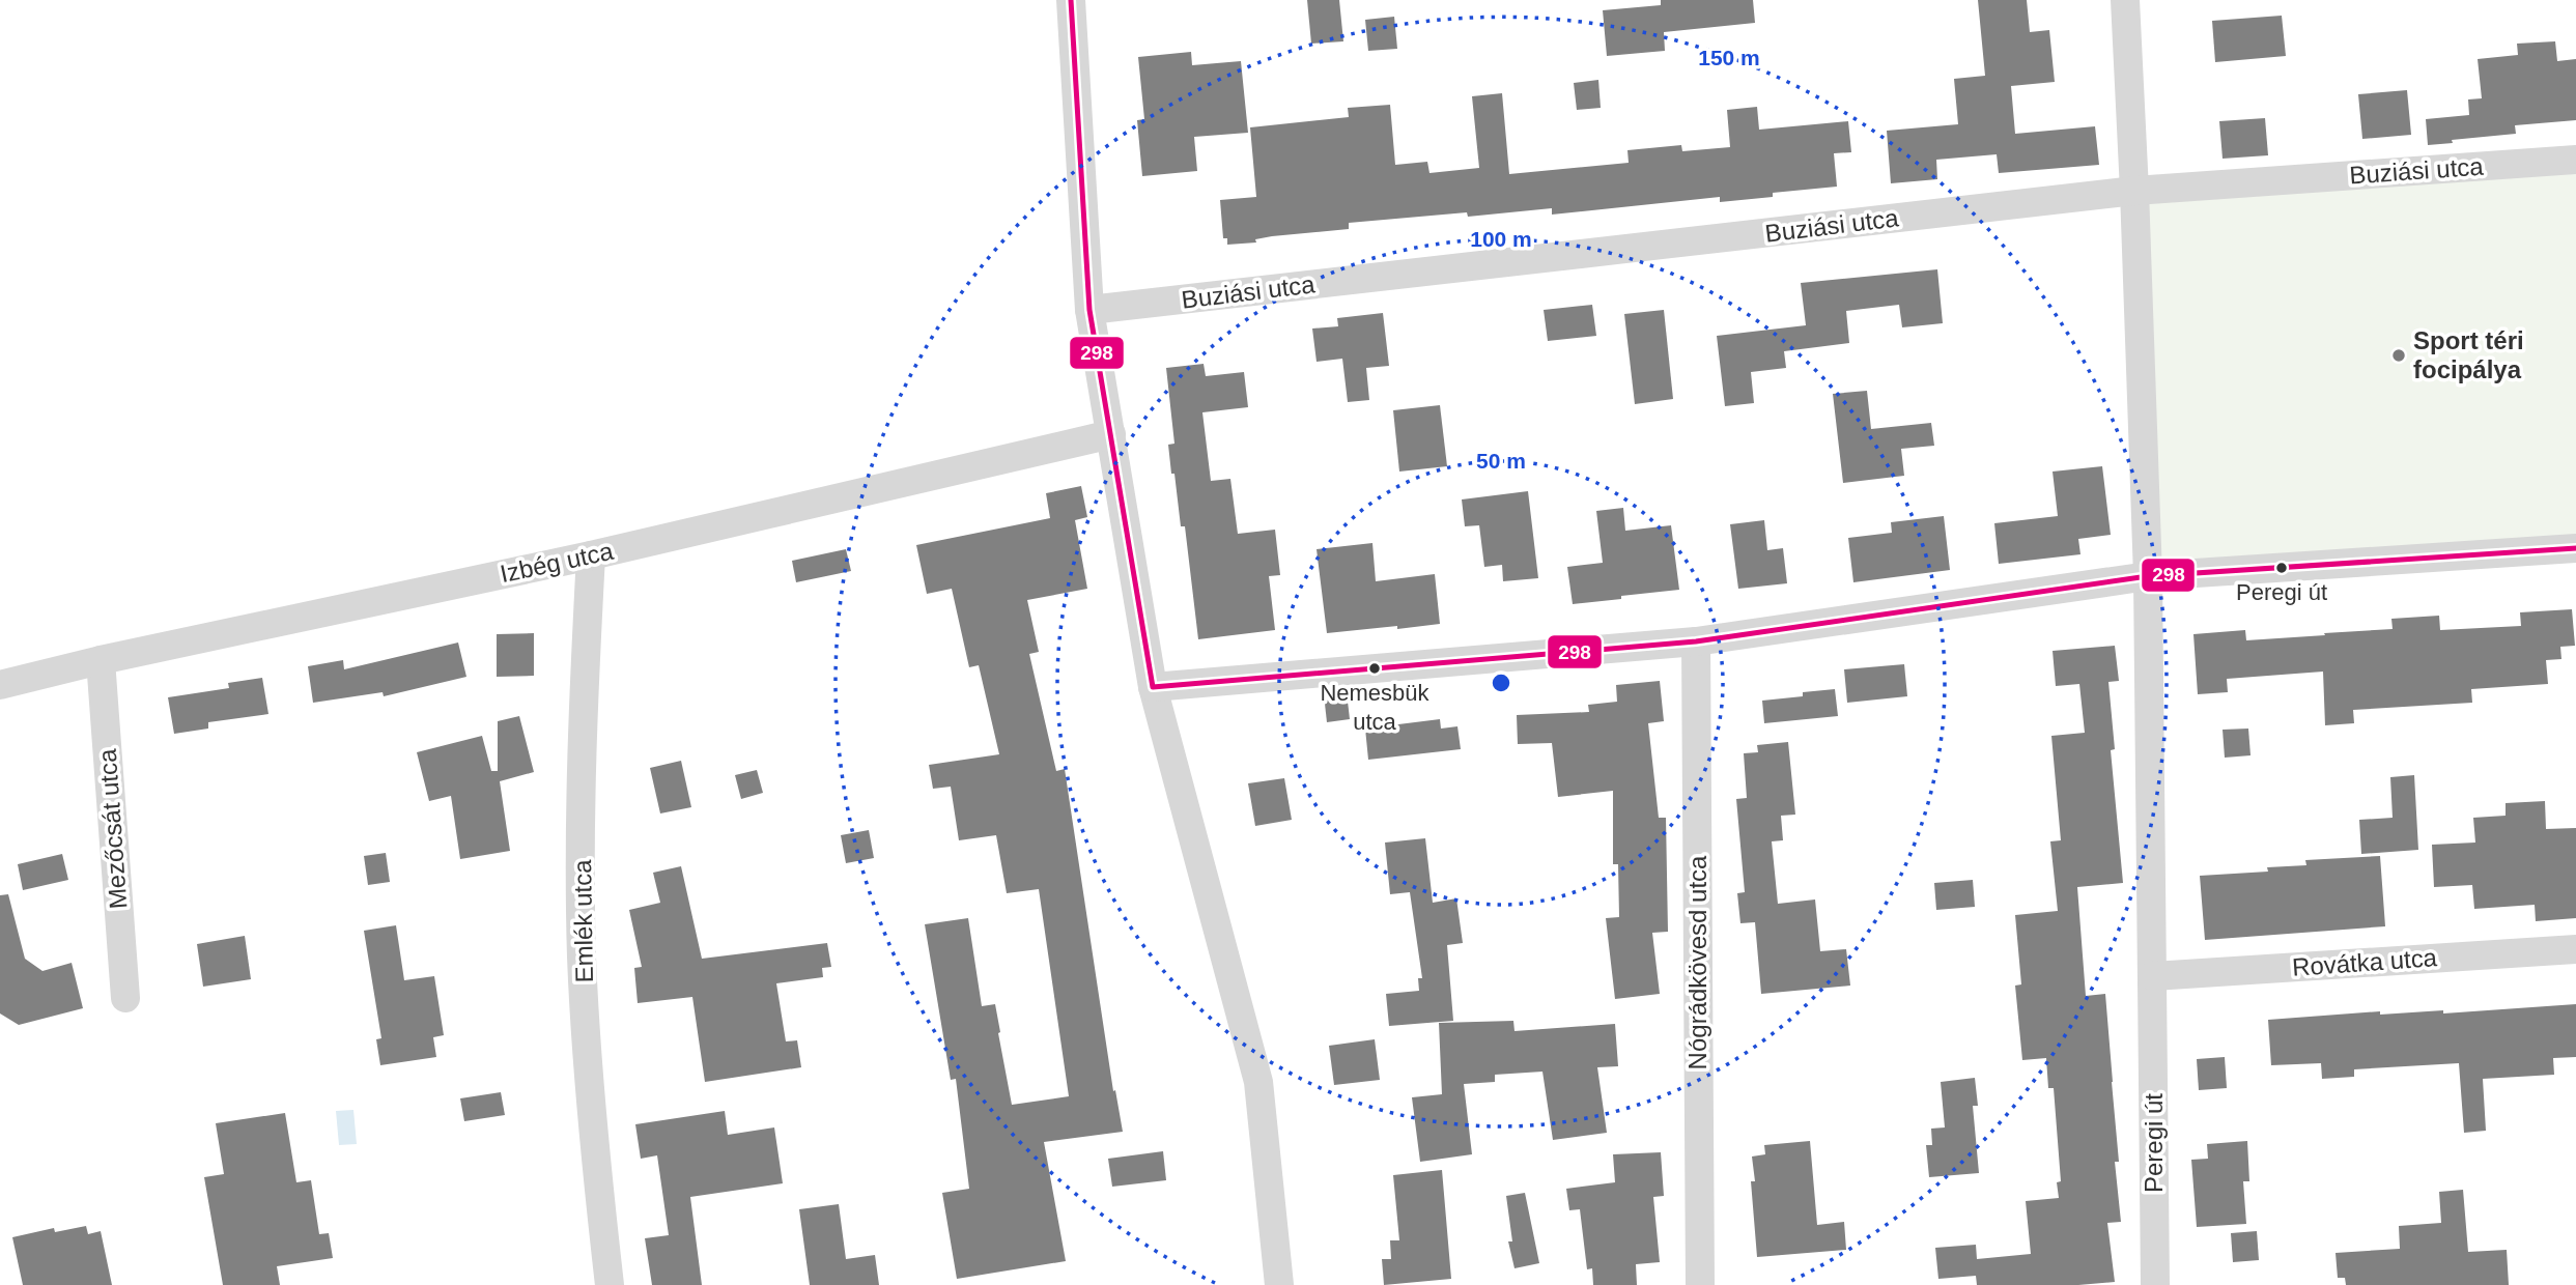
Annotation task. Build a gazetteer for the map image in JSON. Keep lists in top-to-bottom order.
{
  "streets": {
    "street": [
      "Buziási utca",
      "Izbég utca",
      "Mezőcsát utca",
      "Emlék utca",
      "Nógrádkövesd utca",
      "Rovátka utca",
      "Peregi út"
    ]
  },
  "crossings": [
    ["Buziási utca", "Peregi út"],
    ["Izbég utca", "Mezőcsát utca"],
    ["Izbég utca", "Emlék utca"],
    ["Rovátka utca", "Peregi út"]
  ],
  "places": ["Sport téri focipálya", "Peregi út", "Nemesbük utca"],
  "lines": ["transit line 298"],
  "rings": ["150 m", "100 m", "50 m"]
}
